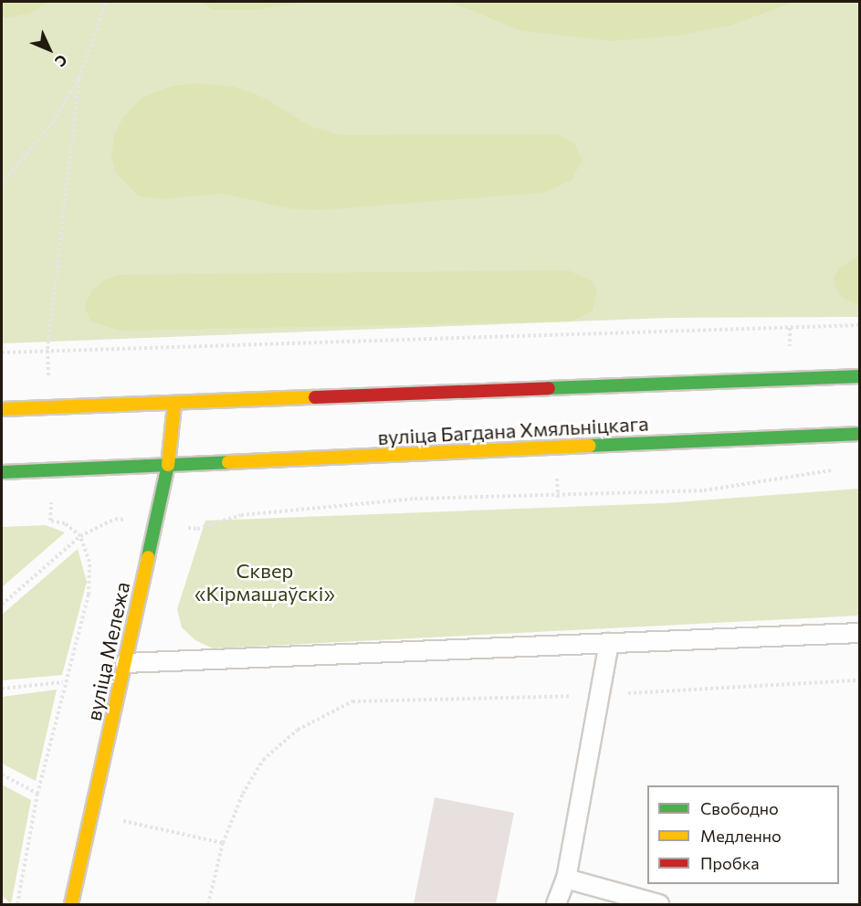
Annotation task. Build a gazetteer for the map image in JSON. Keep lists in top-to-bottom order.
{
  "streets": {
    "main road": ["вуліца Багдана Хмяльніцкага", "вуліца Мележа"]
  },
  "crossings": [
    ["вуліца Багдана Хмяльніцкага", "вуліца Мележа"]
  ],
  "parks": ["Сквер «Кірмашаўскі»"],
  "legend": ["Свободно", "Медленно", "Пробка"],
  "north": "bottom right"
}
